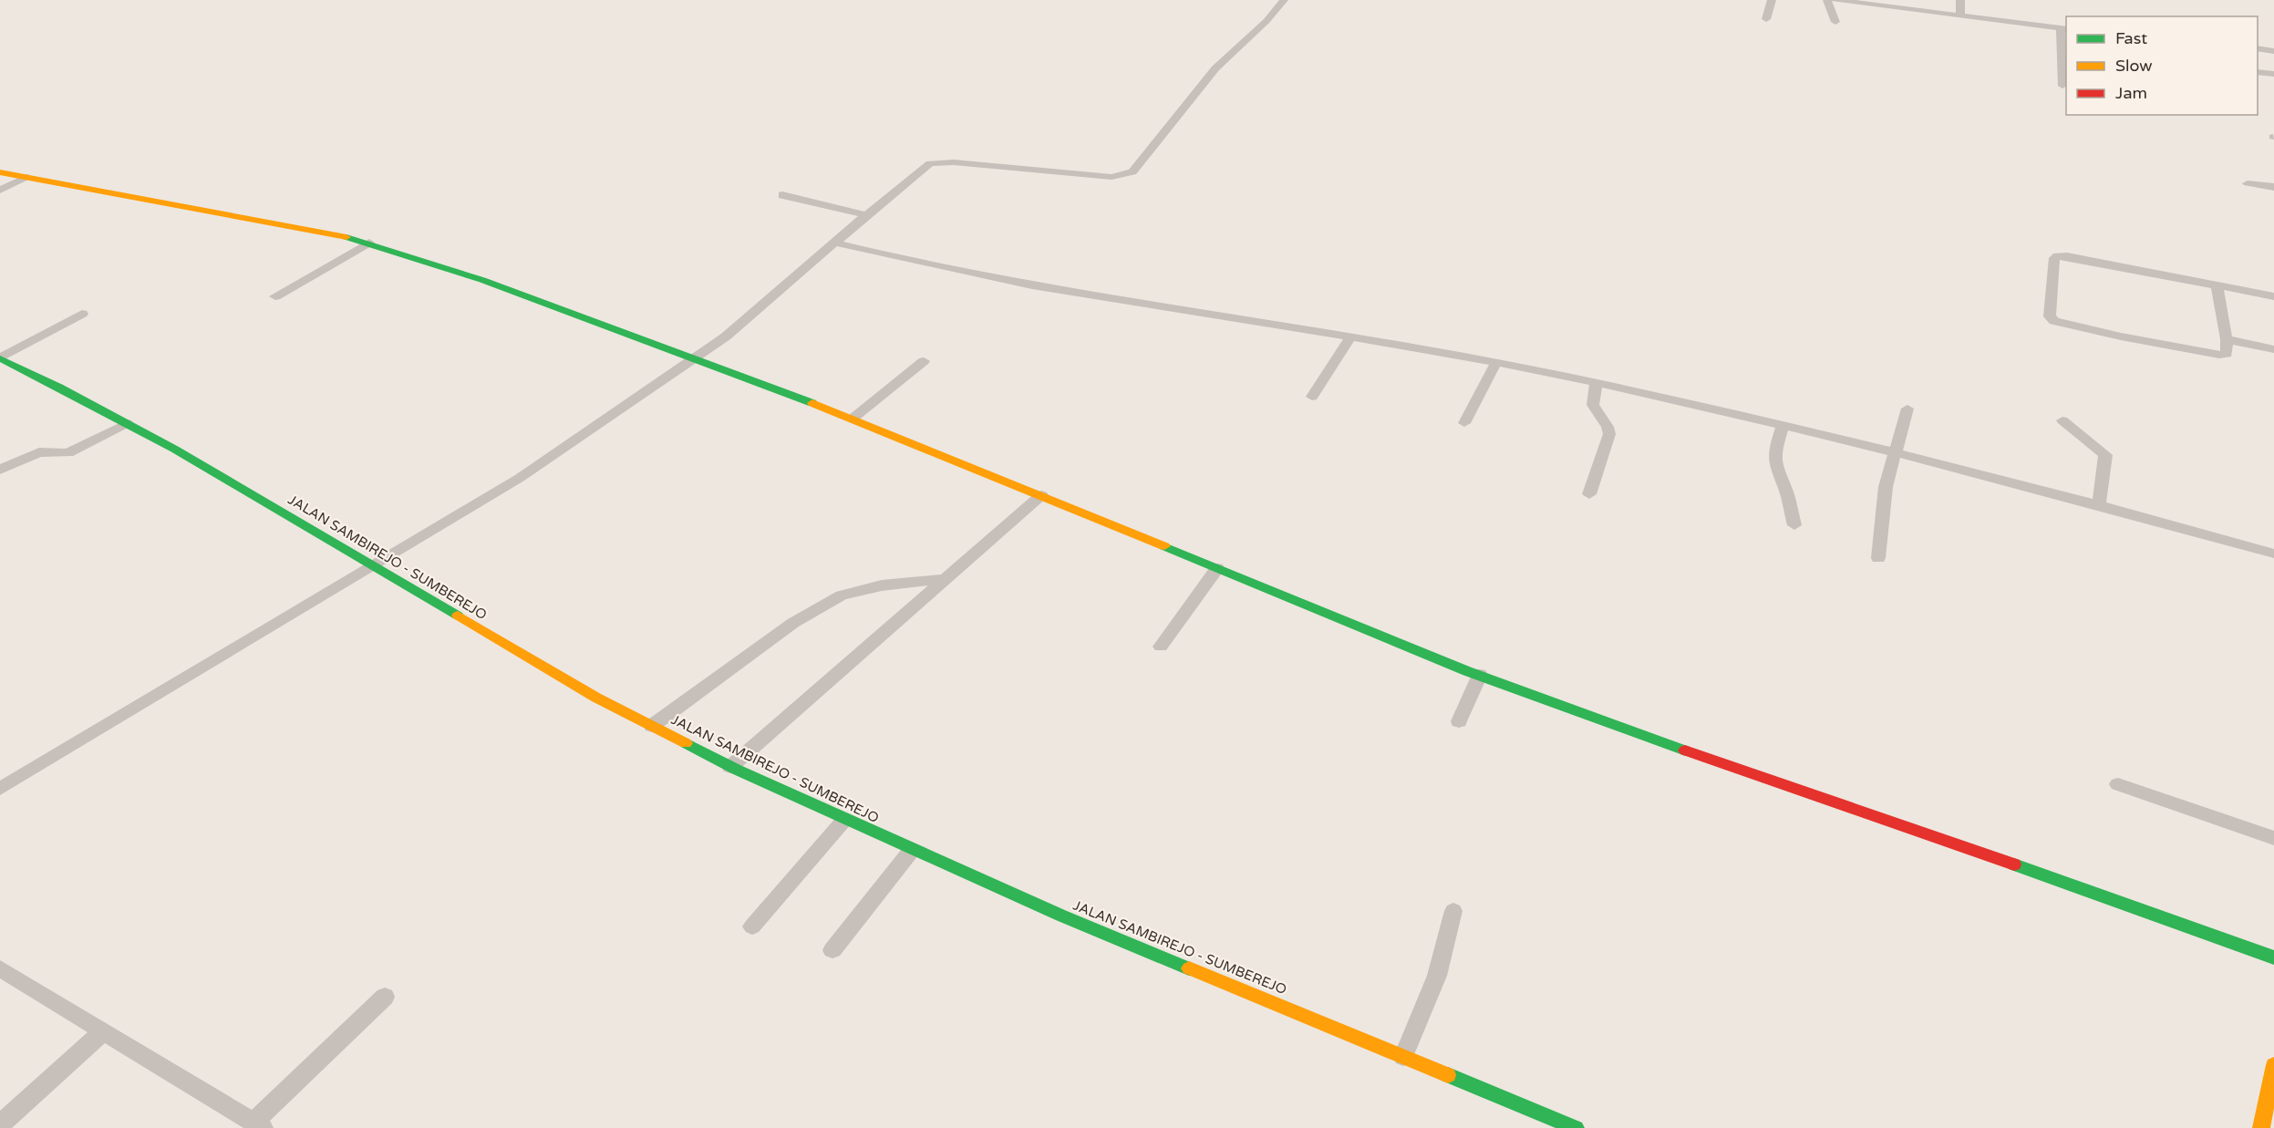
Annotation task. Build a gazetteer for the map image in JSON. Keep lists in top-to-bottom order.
{
  "streets": {
    "street": ["JALAN SAMBIREJO - SUMBEREJO"]
  },
  "legend": ["Fast", "Slow", "Jam"]
}
